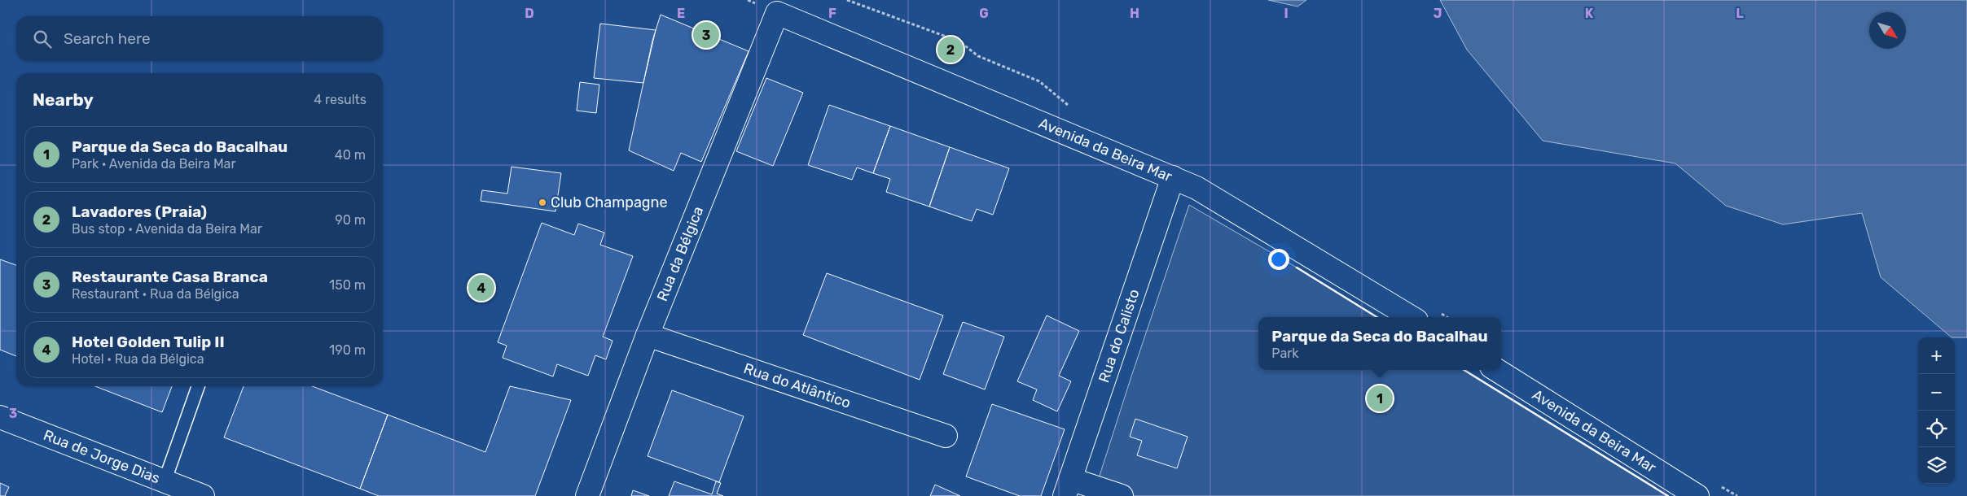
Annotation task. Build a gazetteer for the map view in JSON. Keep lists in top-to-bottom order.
{
  "streets": {
    "street": [
      "Avenida da Beira Mar",
      "Rua da Bélgica",
      "Rua do Calisto",
      "Rua do Atlântico",
      "Rua de Jorge Dias"
    ]
  },
  "crossings": [
    ["Avenida da Beira Mar", "Rua da Bélgica"],
    ["Avenida da Beira Mar", "Rua do Calisto"],
    ["Rua da Bélgica", "Rua do Atlântico"]
  ],
  "places": ["Club Champagne"],
  "north": "bottom right",
  "page": {
    "search": "Search here",
    "pins": [
      "3",
      "2",
      "4",
      "1"
    ],
    "heading": ["Nearby", "4 results"],
    "list": [
      {
        "mark": "1",
        "name": "Parque da Seca do Bacalhau",
        "note": "Park · Avenida da Beira Mar",
        "value": "40 m"
      },
      {
        "mark": "2",
        "name": "Lavadores (Praia)",
        "note": "Bus stop · Avenida da Beira Mar",
        "value": "90 m"
      },
      {
        "mark": "3",
        "name": "Restaurante Casa Branca",
        "note": "Restaurant · Rua da Bélgica",
        "value": "150 m"
      },
      {
        "mark": "4",
        "name": "Hotel Golden Tulip II",
        "note": "Hotel · Rua da Bélgica",
        "value": "190 m"
      }
    ],
    "popup": ["Parque da Seca do Bacalhau", "Park"],
    "map_buttons": ["+", "−"]
  },
  "grid": {
    "columns": [
      "D",
      "E",
      "F",
      "G",
      "H",
      "I",
      "J",
      "K",
      "L"
    ],
    "rows": ["3"]
  }
}
